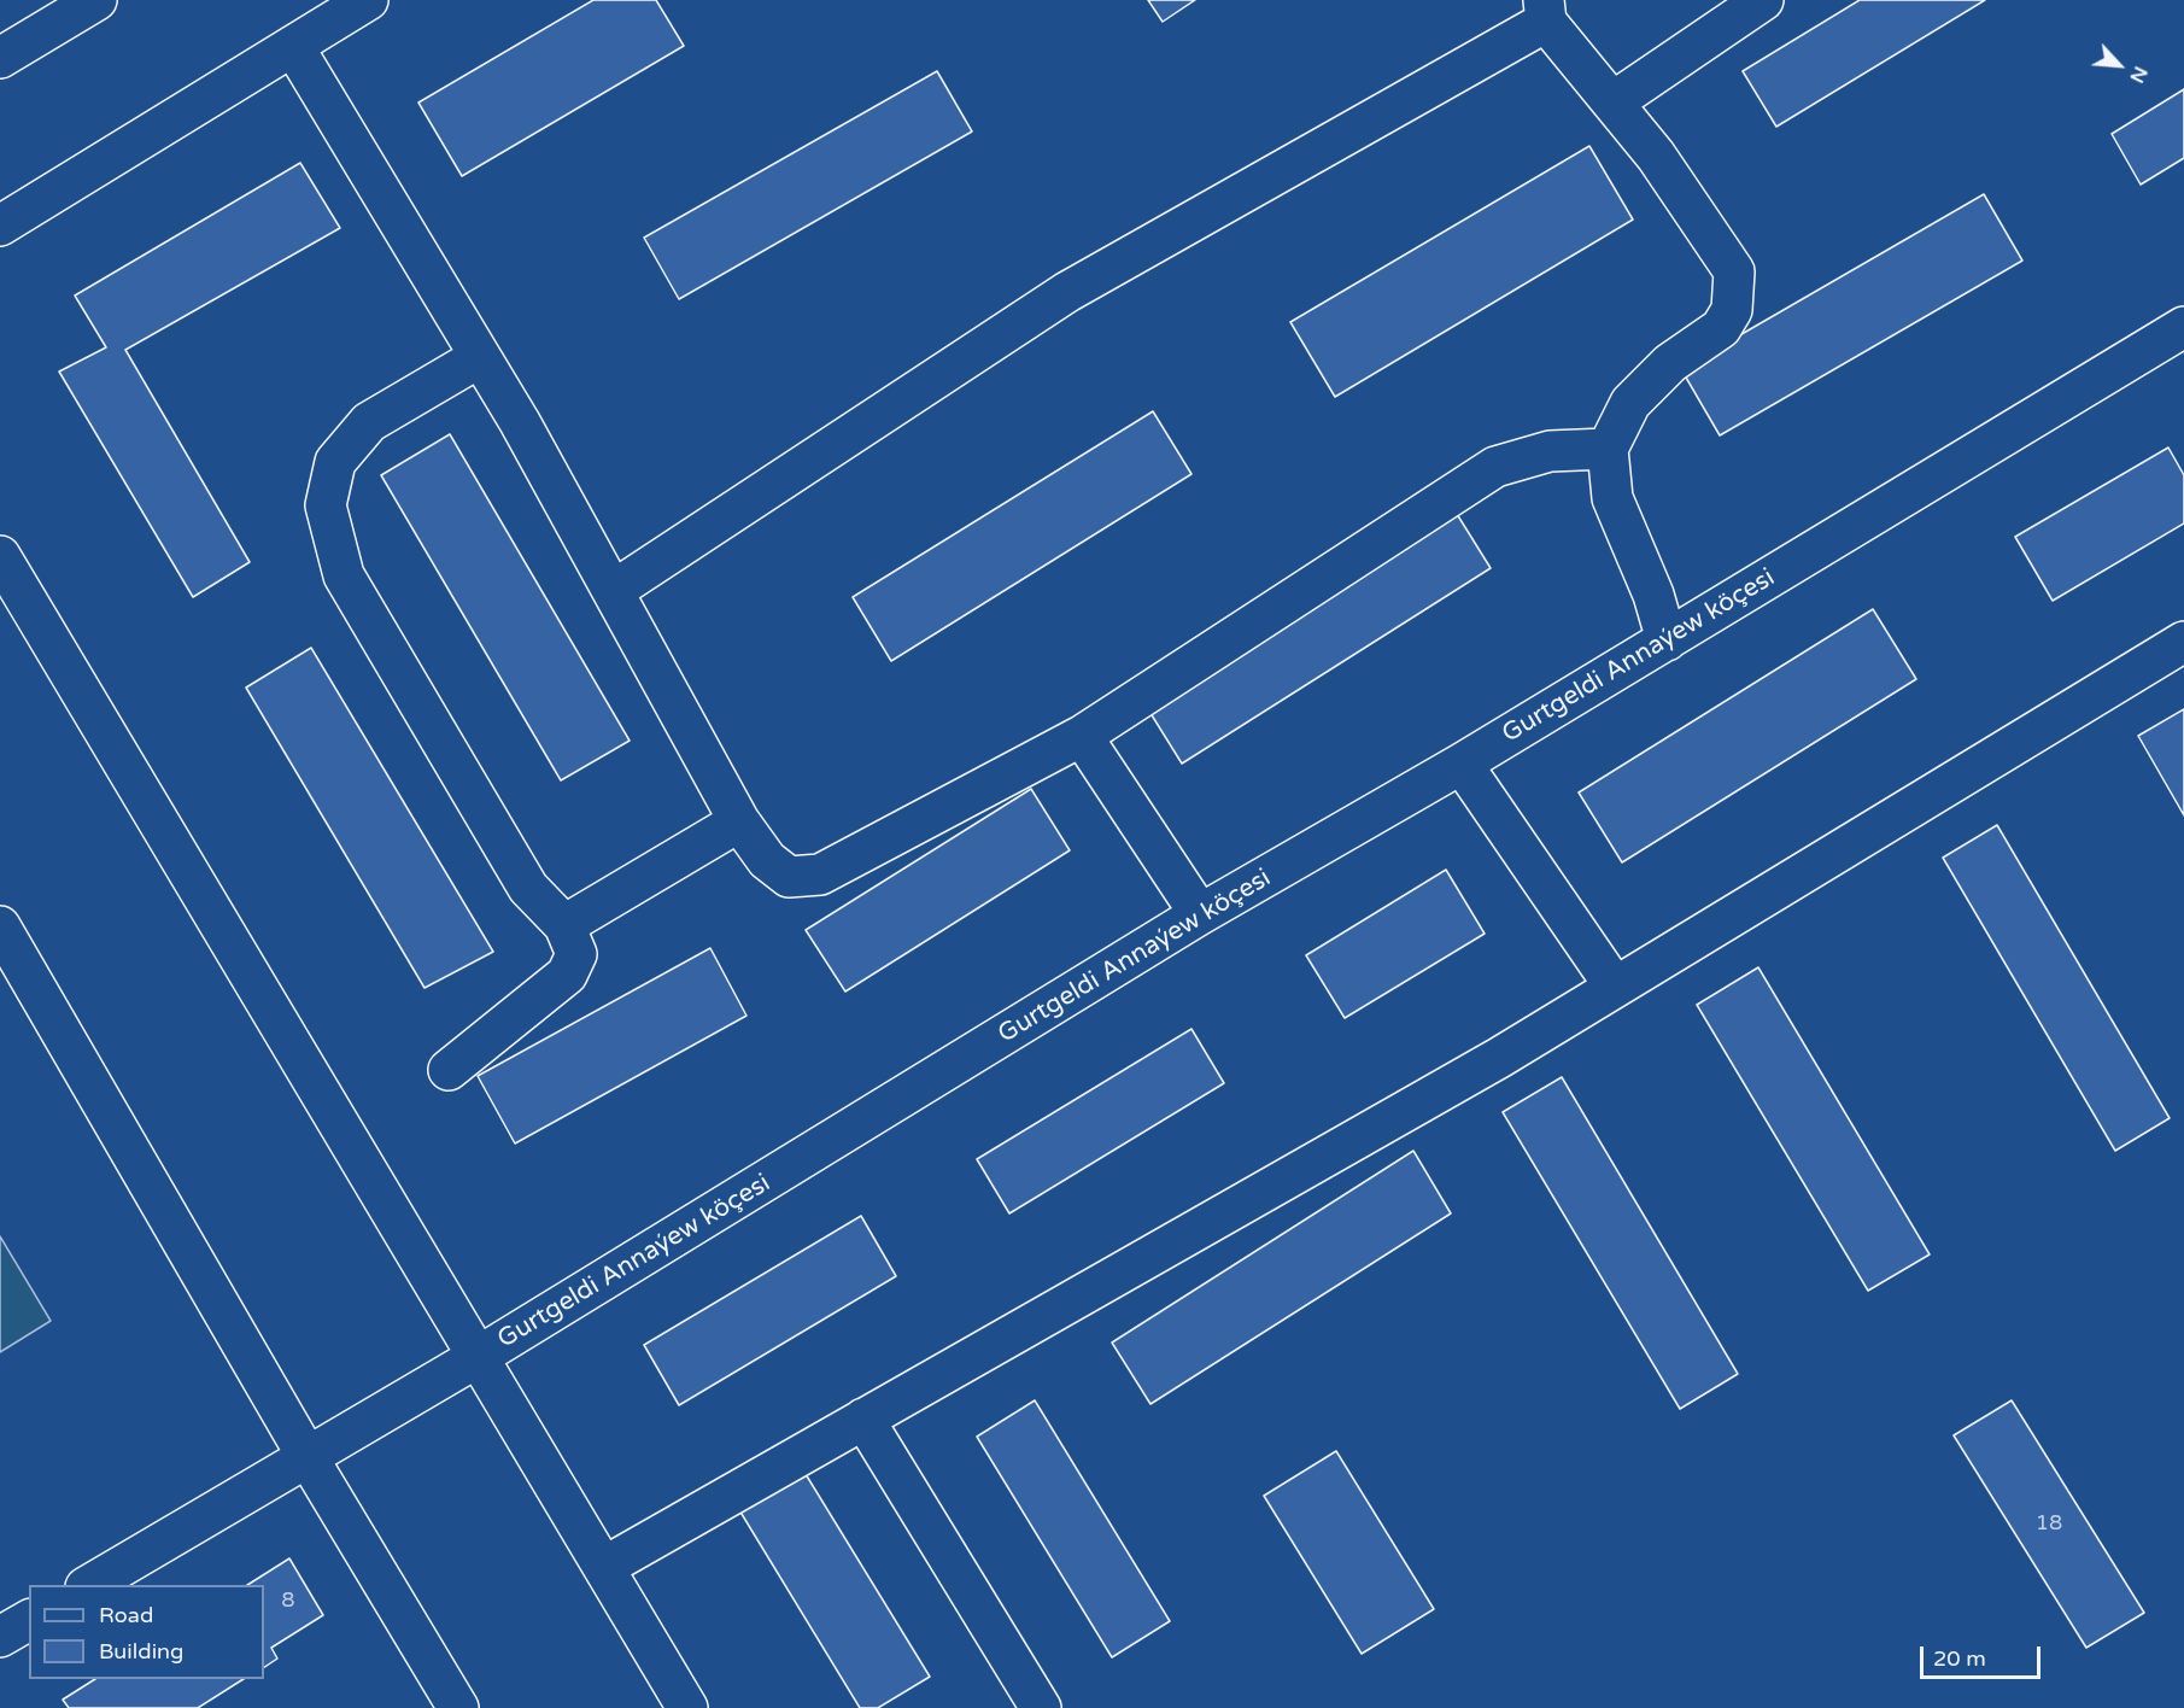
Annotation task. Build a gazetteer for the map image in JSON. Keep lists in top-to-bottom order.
{
  "streets": {
    "main road": ["Gurtgeldi Annaýew köçesi"]
  },
  "house_numbers": ["18", "8"],
  "legend": ["Road", "Building"],
  "scale_bar": "20 m",
  "north": "bottom right"
}
